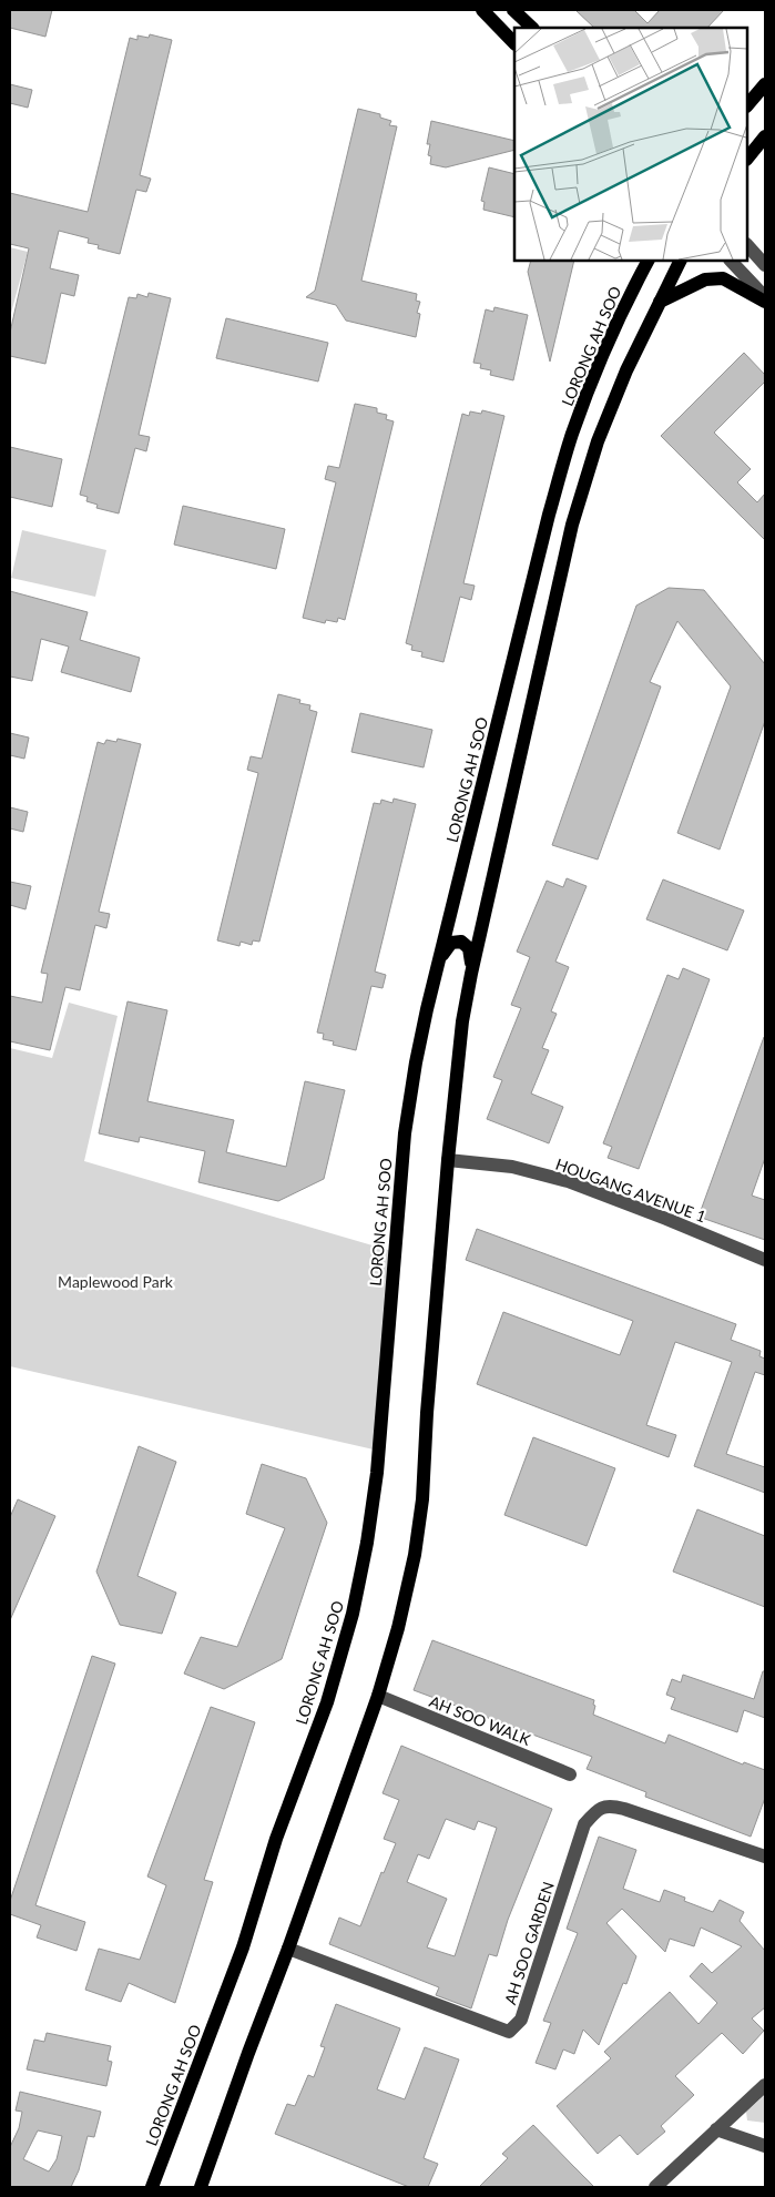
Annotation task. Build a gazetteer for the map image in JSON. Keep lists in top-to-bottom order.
{
  "streets": {
    "main road": ["LORONG AH SOO"],
    "street": ["HOUGANG AVENUE 1", "AH SOO WALK", "AH SOO GARDEN"]
  },
  "parks": ["Maplewood Park"]
}
